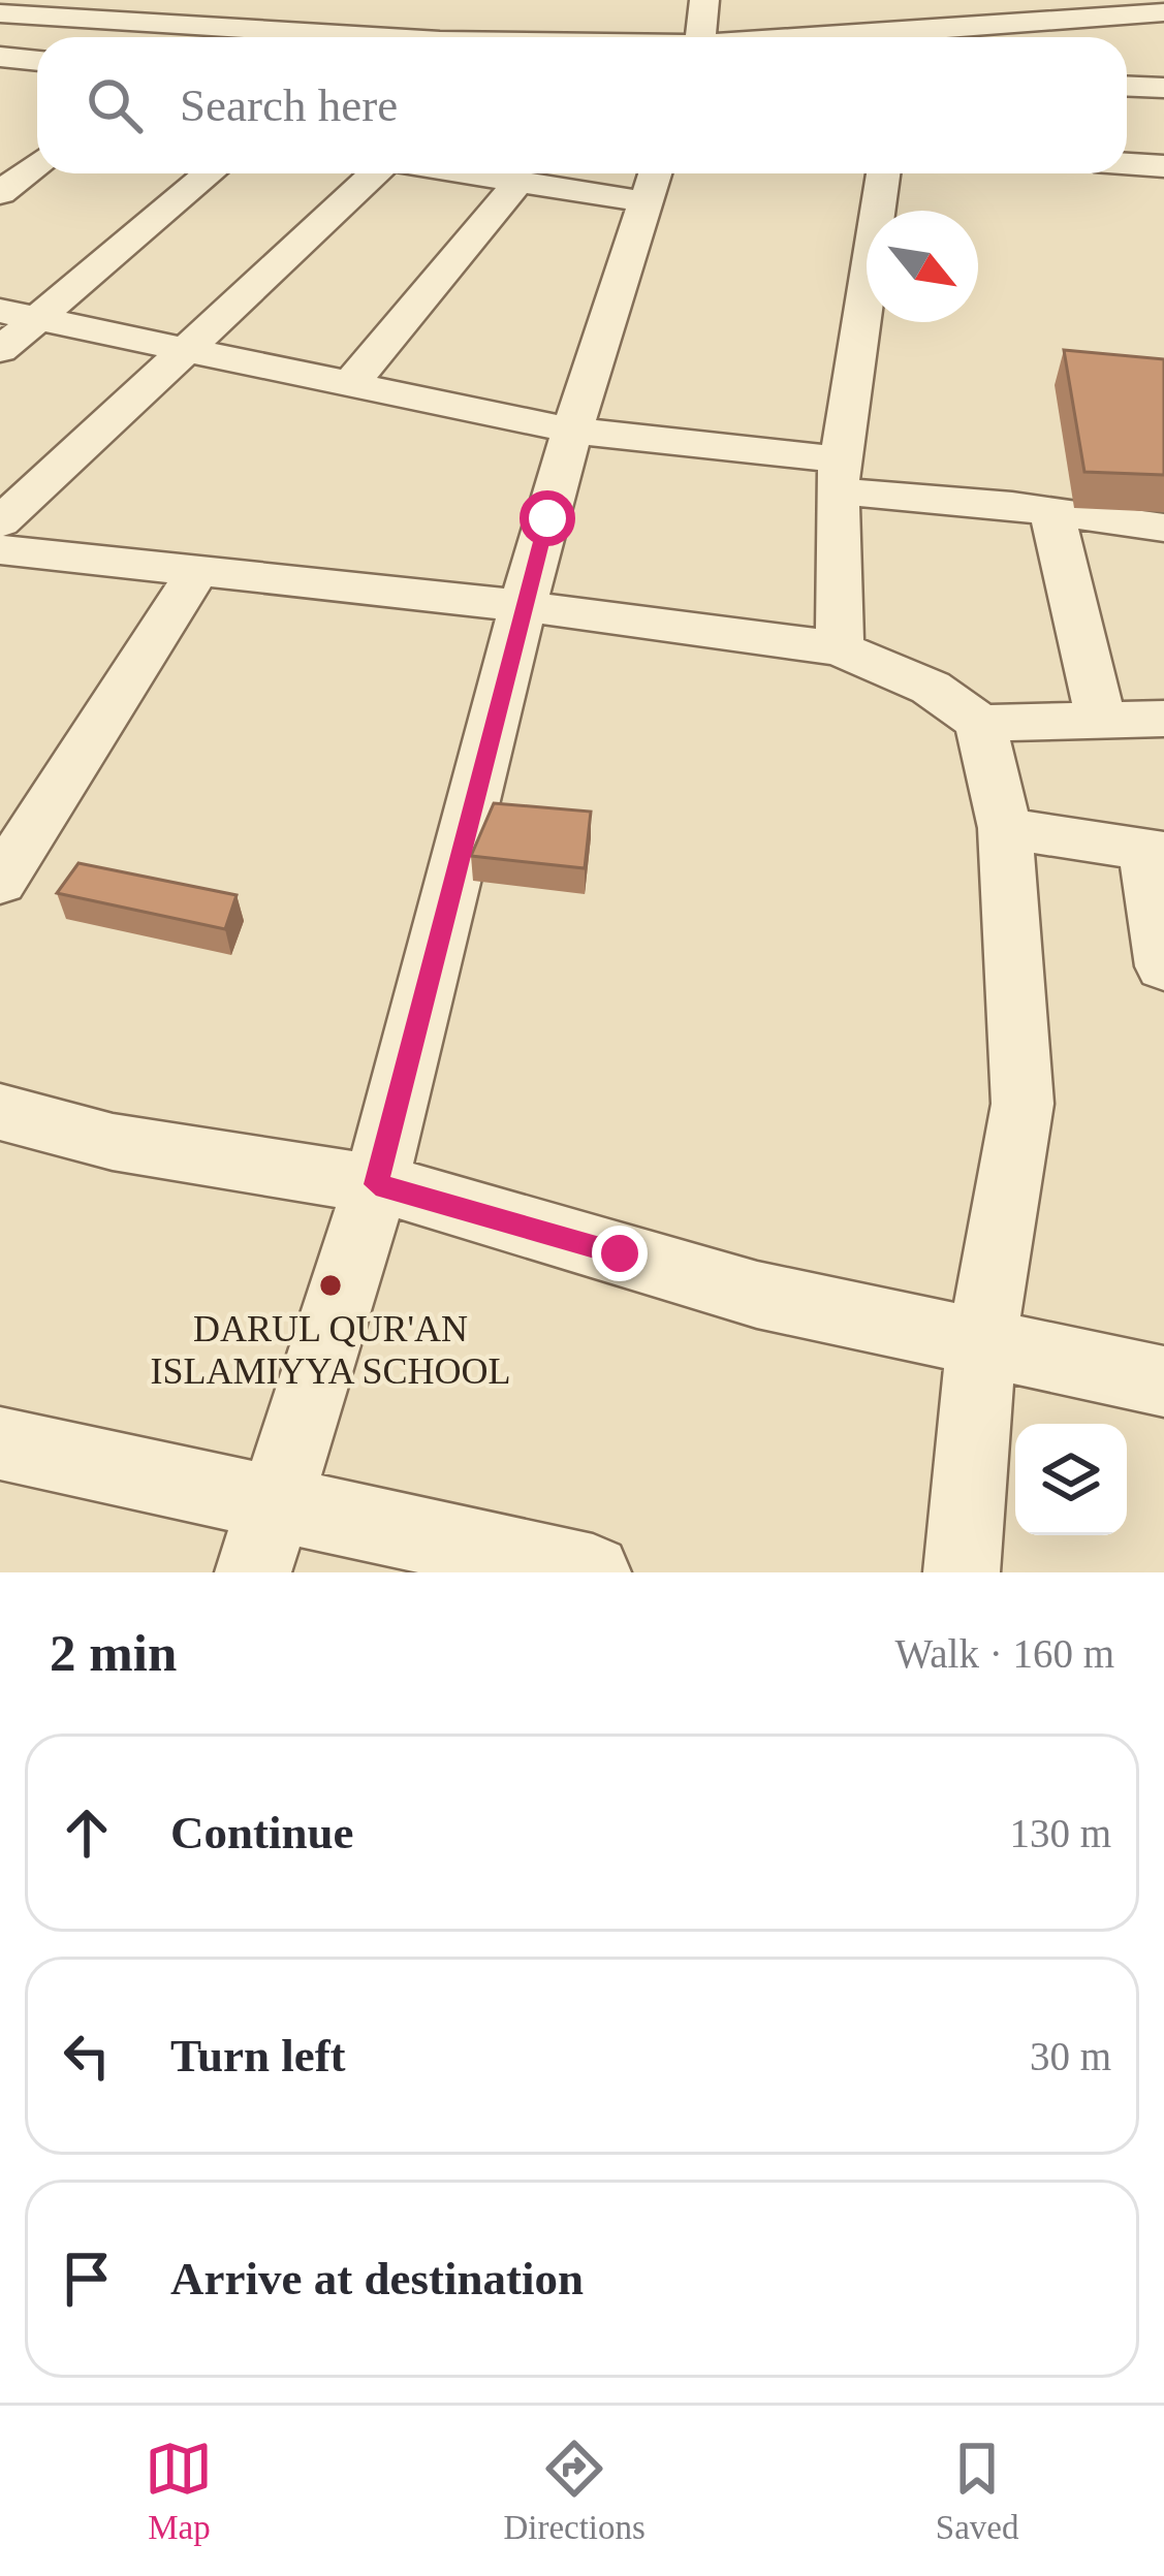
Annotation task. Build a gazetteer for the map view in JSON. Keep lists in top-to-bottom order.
{
  "places": ["DARUL QUR'AN ISLAMIYYA SCHOOL"],
  "north": "bottom right",
  "page": {
    "search": "Search here",
    "heading": ["2 min", "Walk · 160 m"],
    "list": [
      ["Continue", "130 m"],
      ["Turn left", "30 m"],
      "Arrive at destination"
    ],
    "nav": ["Map", "Directions", "Saved"]
  }
}
